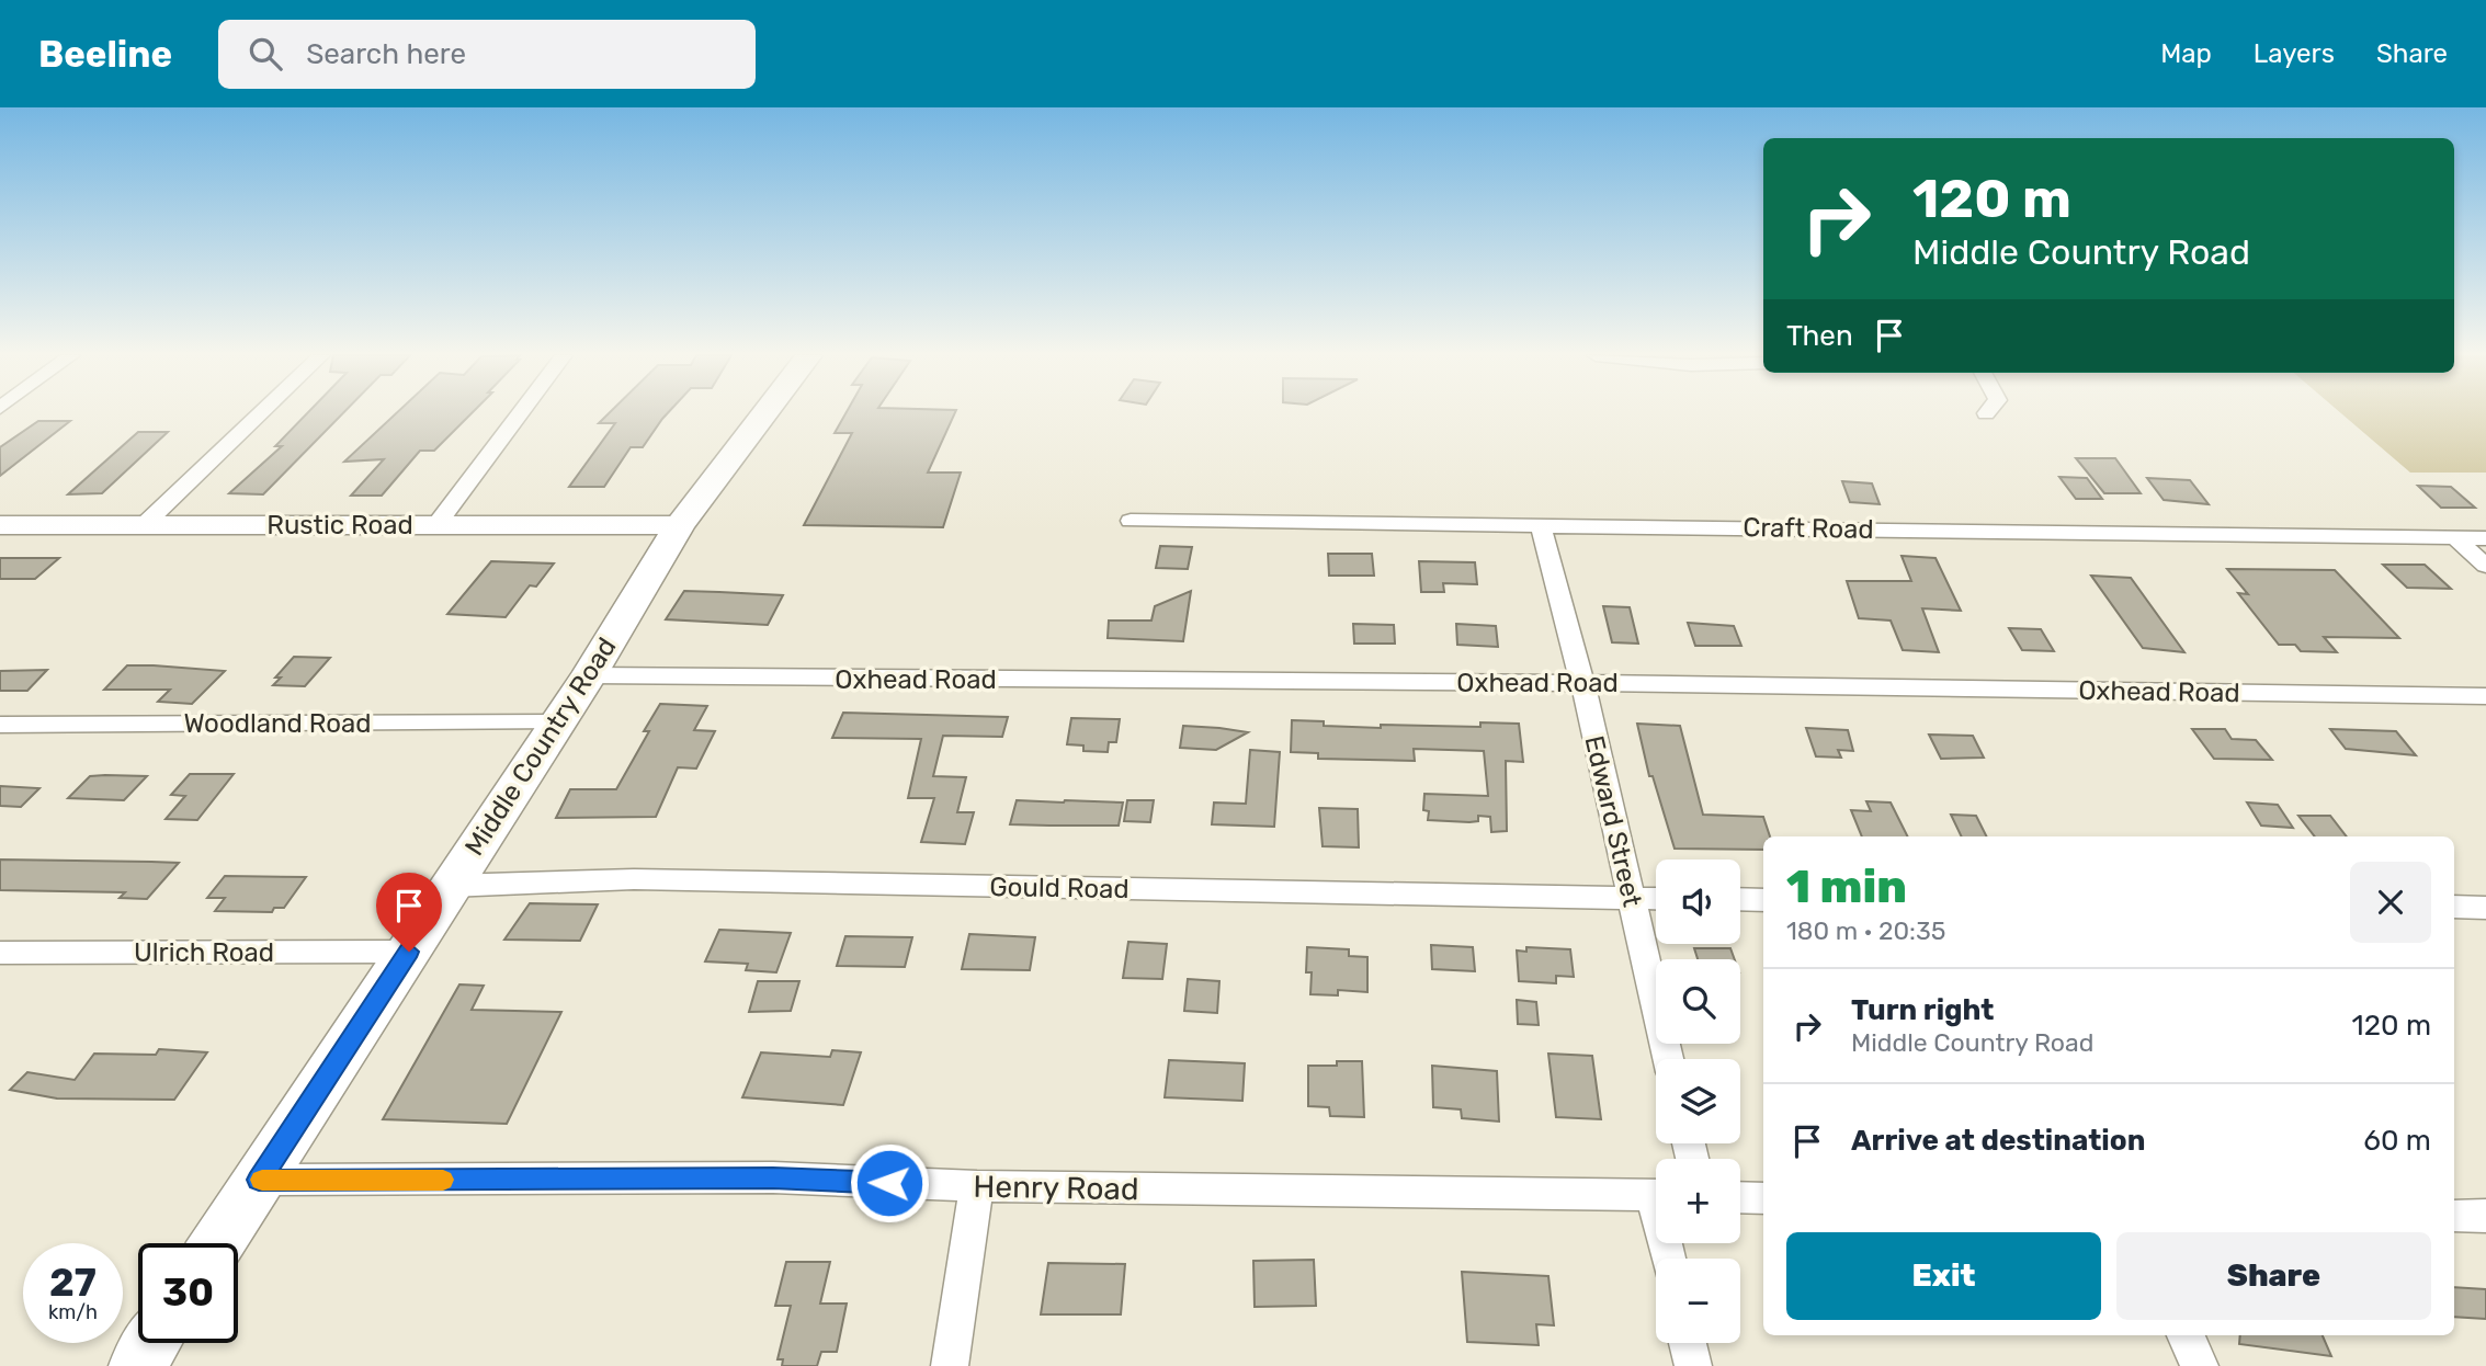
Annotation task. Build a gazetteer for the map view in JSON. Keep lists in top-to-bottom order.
{
  "streets": {
    "main road": ["Middle Country Road"],
    "street": [
      "Rustic Road",
      "Craft Road",
      "Oxhead Road",
      "Woodland Road",
      "Edward Street",
      "Gould Road",
      "Ulrich Road",
      "Henry Road"
    ]
  },
  "crossings": [
    ["Rustic Road", "Middle Country Road"],
    ["Craft Road", "Edward Street"],
    ["Oxhead Road", "Middle Country Road"],
    ["Oxhead Road", "Edward Street"],
    ["Woodland Road", "Middle Country Road"],
    ["Middle Country Road", "Gould Road"],
    ["Middle Country Road", "Ulrich Road"],
    ["Middle Country Road", "Henry Road"],
    ["Edward Street", "Gould Road"]
  ],
  "page": {
    "header": "Beeline",
    "search": "Search here",
    "nav": ["Map", "Layers", "Share"],
    "turn": ["120 m", "Middle Country Road"],
    "then": "Then",
    "heading": ["1 min", "180 m · 20:35"],
    "map_buttons": ["+", "−"],
    "list": [
      {
        "name": "Turn right",
        "note": "Middle Country Road",
        "value": "120 m"
      },
      {
        "name": "Arrive at destination",
        "value": "60 m"
      }
    ],
    "buttons": ["Exit", "Share"],
    "speed": "27 km/h",
    "limit": "30"
  }
}
